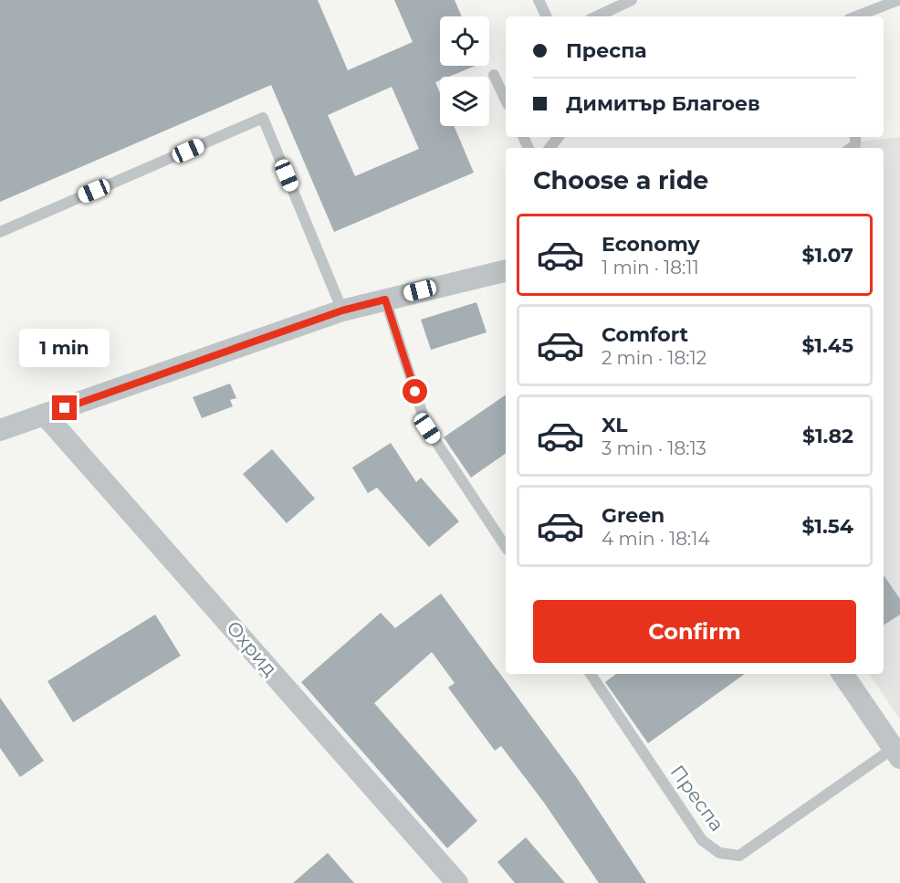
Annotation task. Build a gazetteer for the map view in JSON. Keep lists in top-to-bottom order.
{
  "streets": {
    "street": ["Охрид"],
    "lane": ["Преспа"]
  },
  "page": {
    "banner": ["Преспа", "Димитър Благоев"],
    "heading": "Choose a ride",
    "list": [
      {
        "name": "Economy",
        "note": "1 min · 18:11",
        "value": "$1.07"
      },
      {
        "name": "Comfort",
        "note": "2 min · 18:12",
        "value": "$1.45"
      },
      {
        "name": "XL",
        "note": "3 min · 18:13",
        "value": "$1.82"
      },
      {
        "name": "Green",
        "note": "4 min · 18:14",
        "value": "$1.54"
      }
    ],
    "bubble": "1 min",
    "buttons": "Confirm"
  }
}
